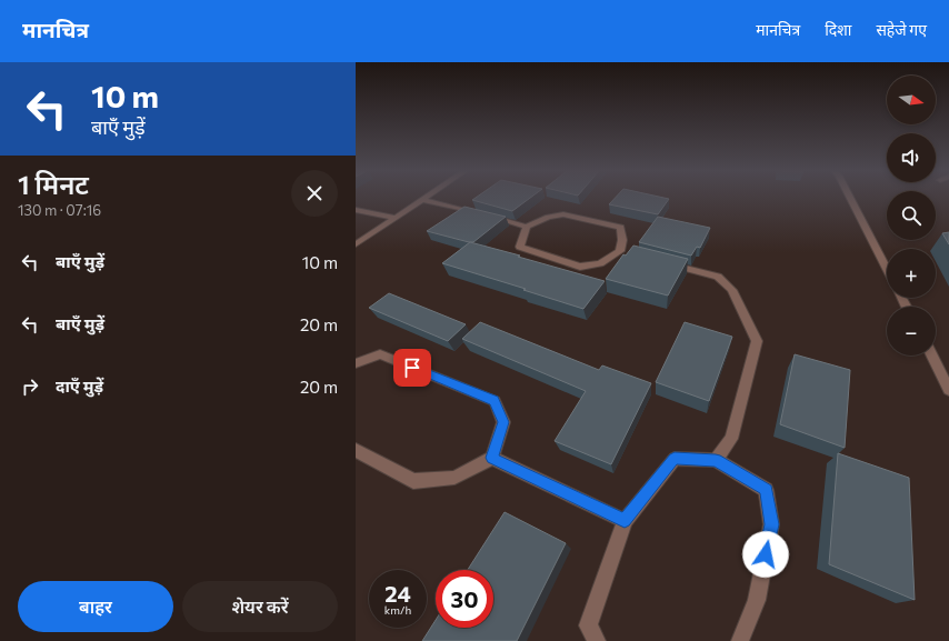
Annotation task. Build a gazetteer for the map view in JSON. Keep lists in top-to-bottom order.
{
  "north": "right",
  "page": {
    "header": "मानचित्र",
    "nav": ["मानचित्र", "दिशा", "सहेजे गए"],
    "turn": ["10 m", "बाएँ मुड़ें"],
    "map_buttons": ["+", "−"],
    "heading": ["1 मिनट", "130 m · 07:16"],
    "list": [
      {
        "name": "बाएँ मुड़ें",
        "value": "10 m"
      },
      {
        "name": "बाएँ मुड़ें",
        "value": "20 m"
      },
      {
        "name": "दाएँ मुड़ें",
        "value": "20 m"
      }
    ],
    "speed": "24 km/h",
    "limit": "30",
    "buttons": ["बाहर", "शेयर करें"]
  }
}
